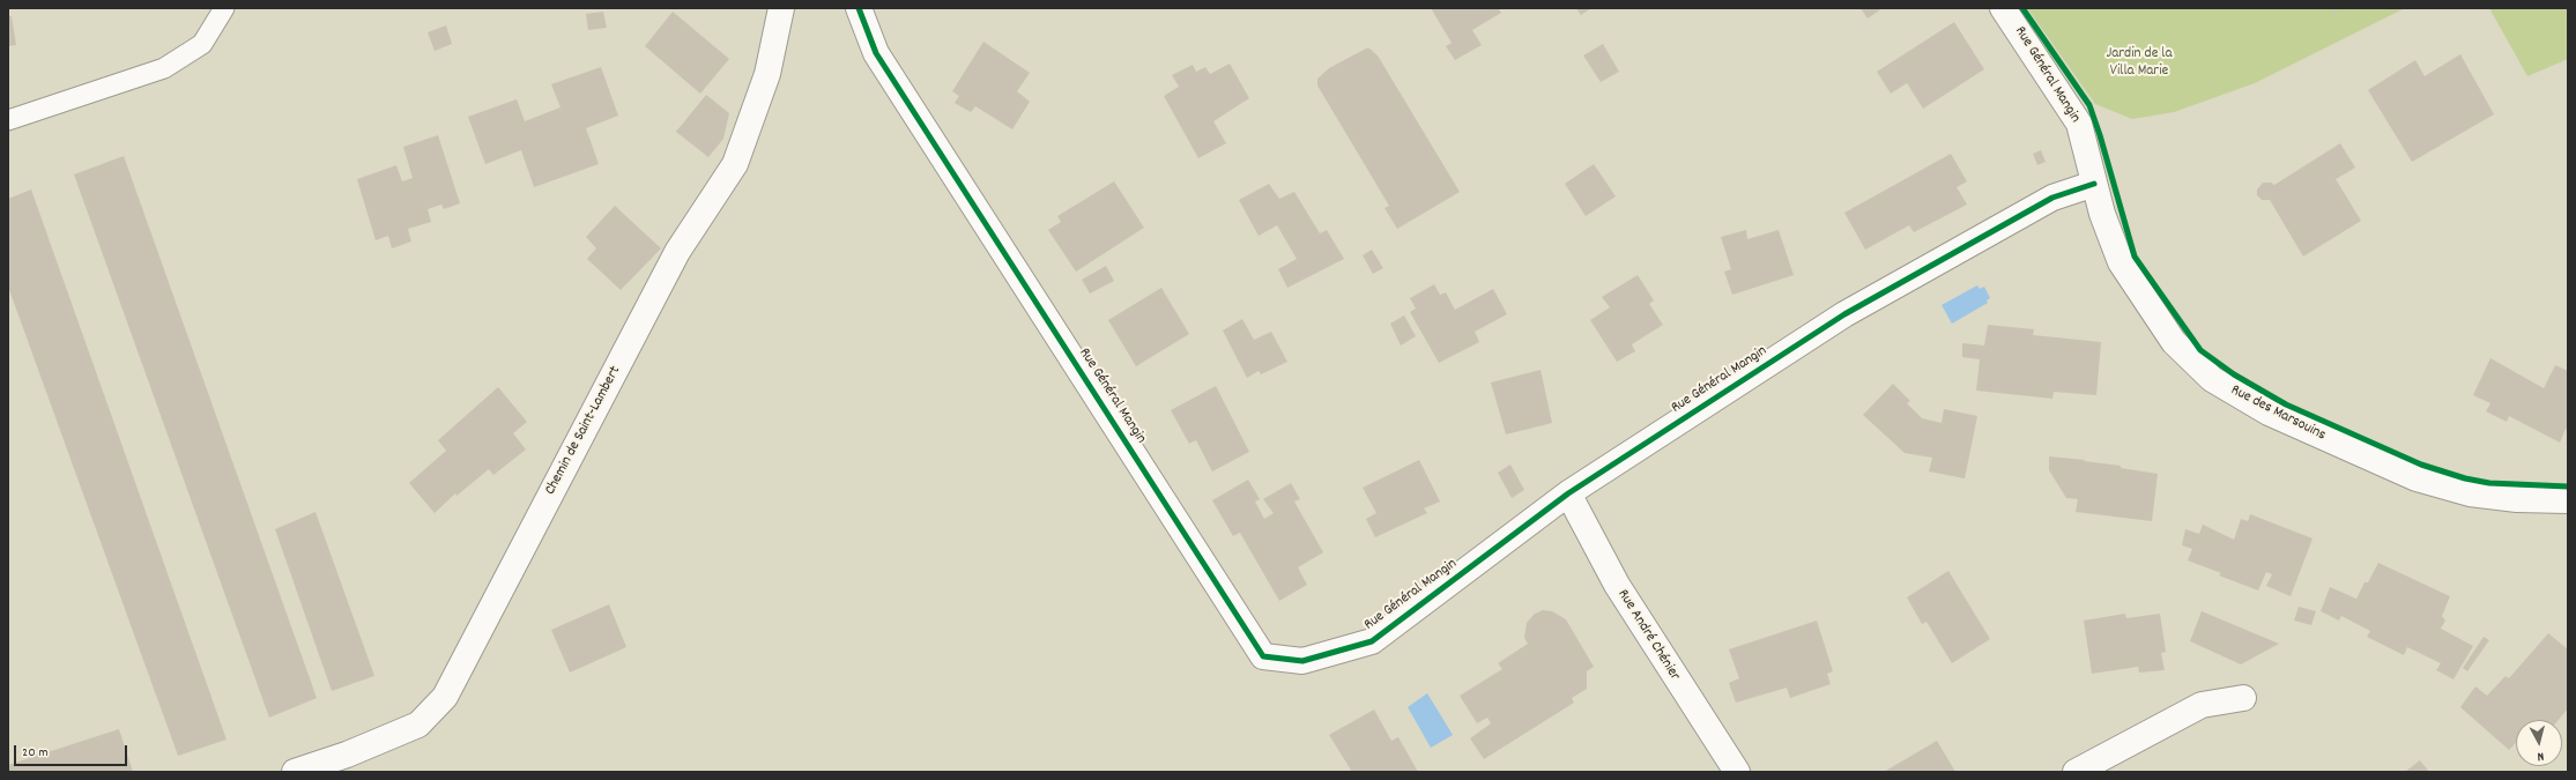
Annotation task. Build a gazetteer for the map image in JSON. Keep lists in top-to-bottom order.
{
  "streets": {
    "street": [
      "Rue Général Mangin",
      "Rue des Marsouins",
      "Chemin de Saint-Lambert",
      "Rue André Chénier"
    ]
  },
  "crossings": [
    ["Rue Général Mangin", "Rue des Marsouins"],
    ["Rue Général Mangin", "Rue André Chénier"]
  ],
  "parks": ["Jardin de la Villa Marie"],
  "scale_bar": "20 m",
  "north": "bottom"
}
